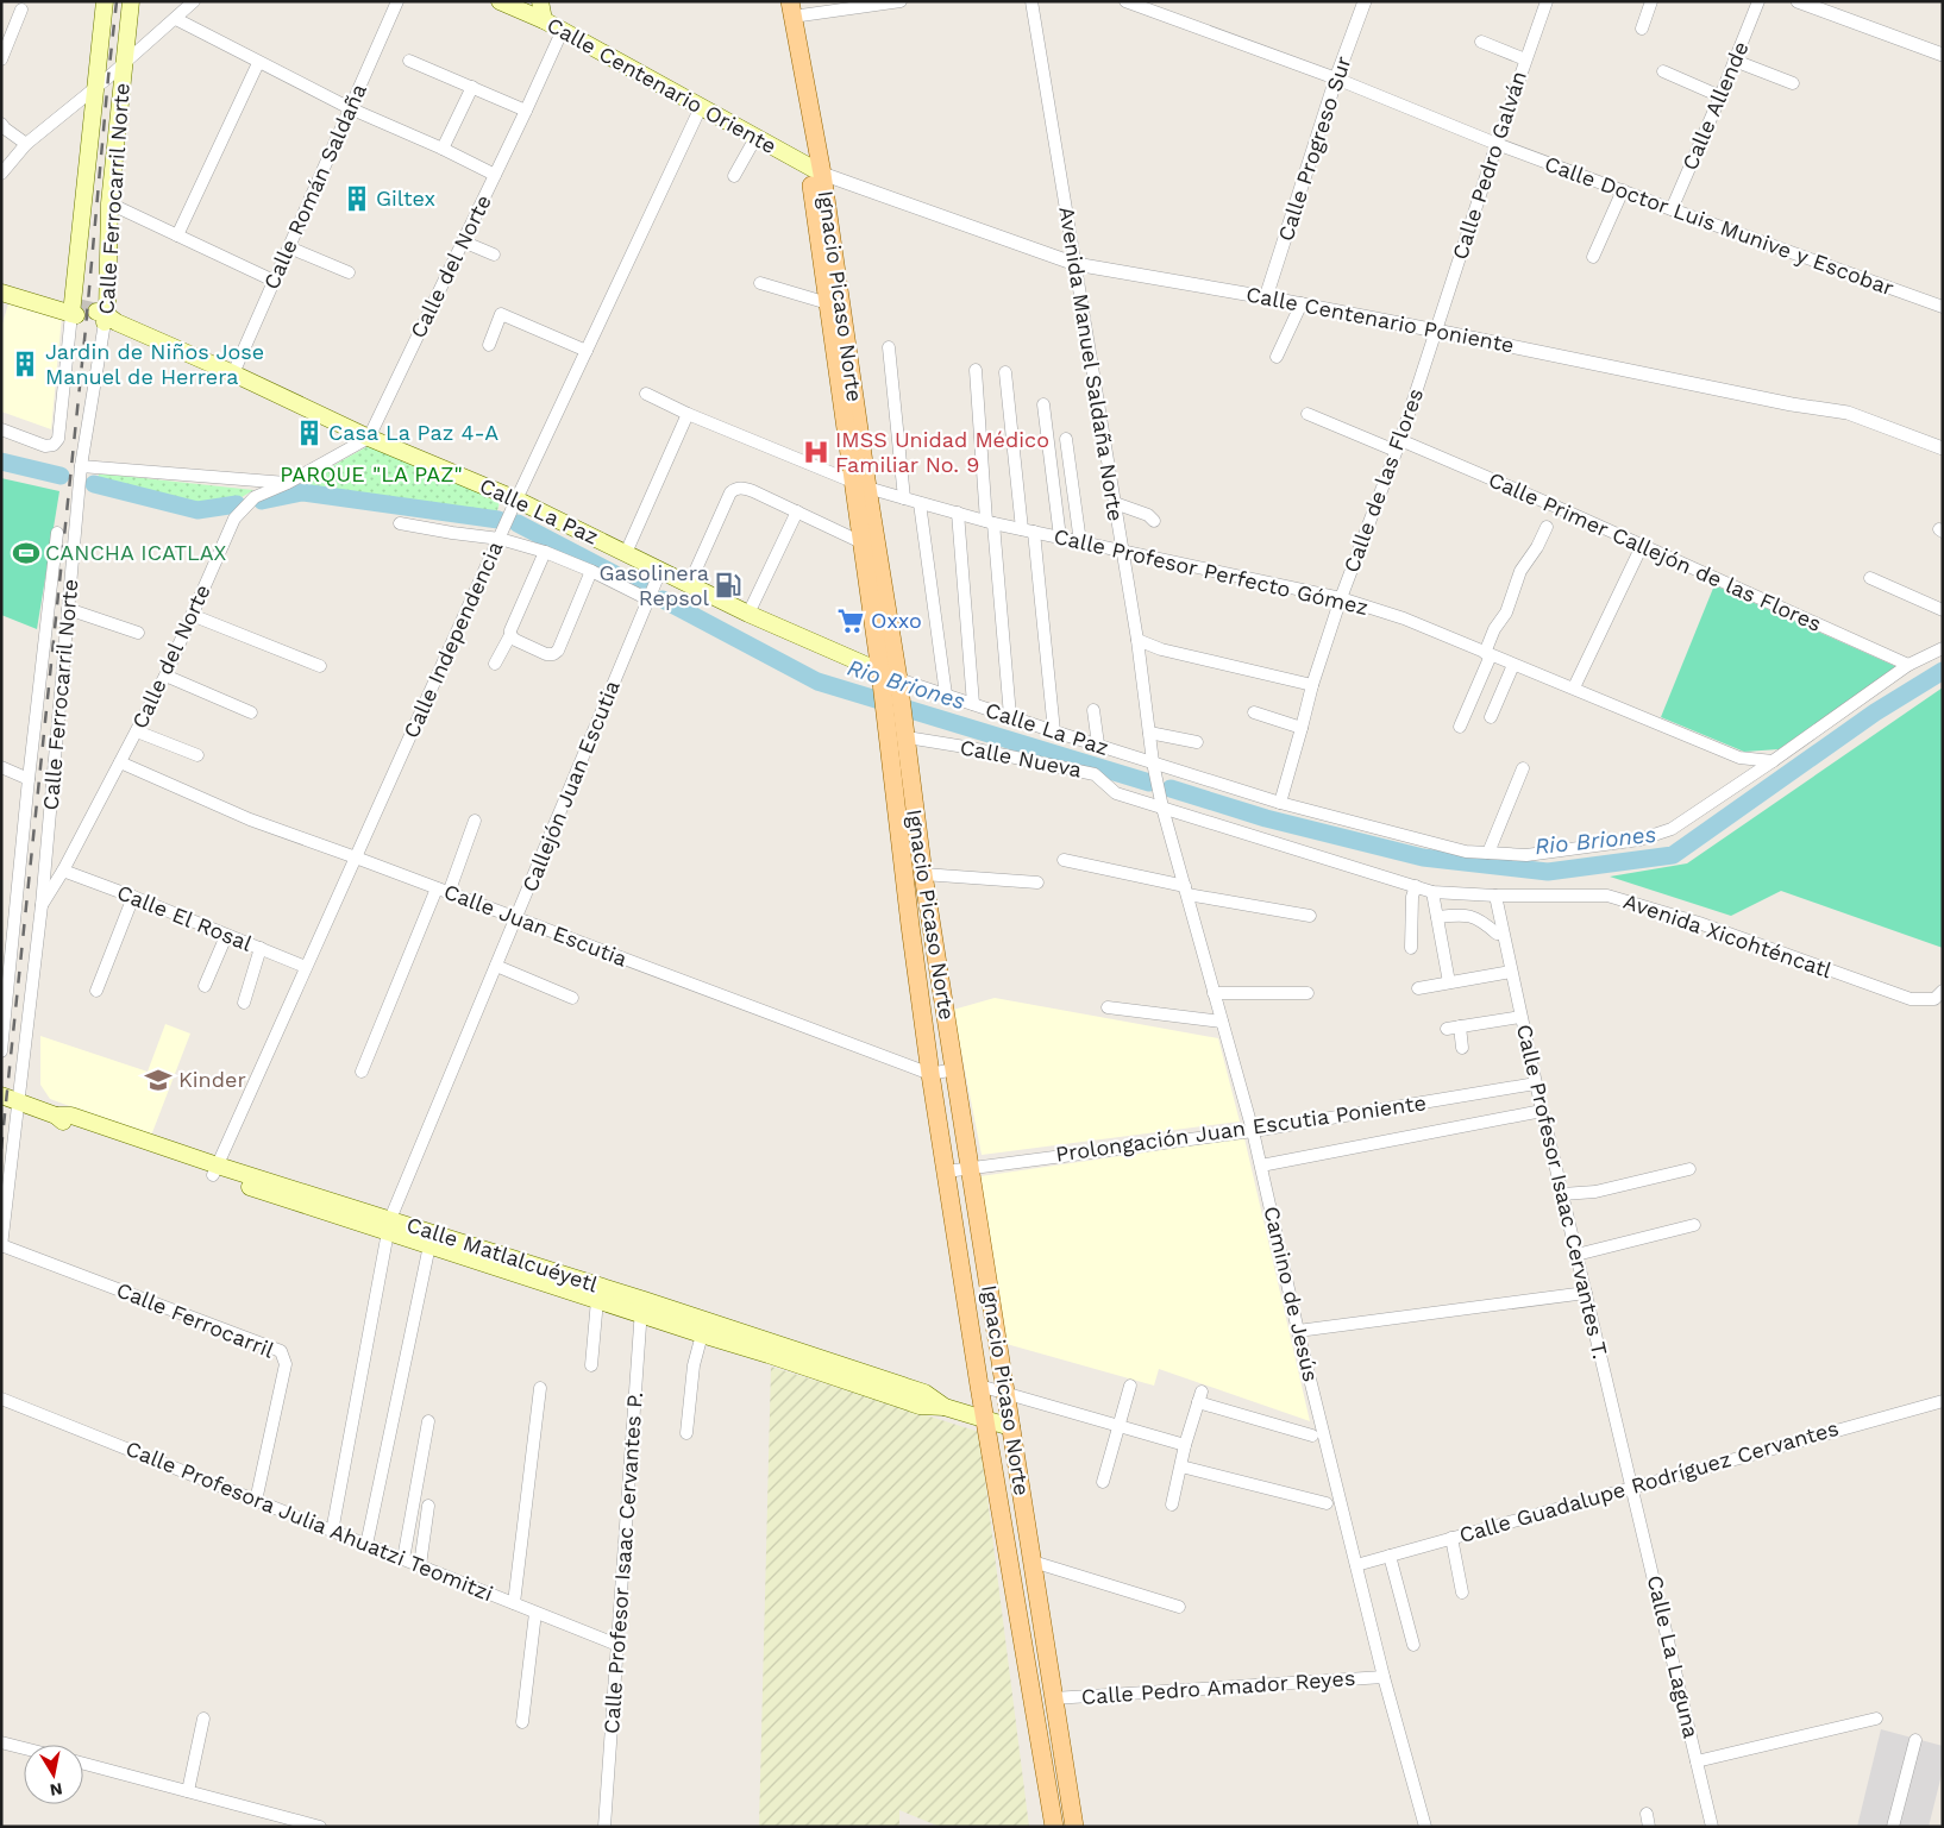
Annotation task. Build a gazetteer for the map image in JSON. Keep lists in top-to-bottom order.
{
  "streets": {
    "main road": [
      "Calle Centenario Oriente",
      "Calle Ferrocarril Norte",
      "Ignacio Picaso Norte",
      "Calle La Paz",
      "Calle Matlalcuéyetl"
    ],
    "street": [
      "Calle Allende",
      "Calle Progreso Sur",
      "Calle Pedro Galván",
      "Calle Román Saldaña",
      "Calle Doctor Luis Munive y Escobar",
      "Calle del Norte",
      "Calle Centenario Poniente",
      "Avenida Manuel Saldaña Norte",
      "Calle de las Flores",
      "Calle Primer Callejón de las Flores",
      "Calle Profesor Perfecto Gómez",
      "Calle Independencia",
      "Calle Nueva",
      "Callejón Juan Escutia",
      "Calle El Rosal",
      "Calle Juan Escutia",
      "Avenida Xicohténcatl",
      "Prolongación Juan Escutia Poniente",
      "Calle Profesor Isaac Cervantes T.",
      "Camino de Jesús",
      "Calle Ferrocarril",
      "Calle Guadalupe Rodríguez Cervantes",
      "Calle Profesora Julia Ahuatzi Teomitzi",
      "Calle Profesor Isaac Cervantes P.",
      "Calle La Laguna",
      "Calle Pedro Amador Reyes"
    ]
  },
  "crossings": [
    ["Calle Centenario Oriente", "Calle del Norte"],
    ["Calle Centenario Oriente", "Ignacio Picaso Norte"],
    ["Calle Centenario Oriente", "Calle Centenario Poniente"],
    ["Calle Centenario Oriente", "Calle Independencia"],
    ["Calle Allende", "Calle Doctor Luis Munive y Escobar"],
    ["Calle Progreso Sur", "Calle Doctor Luis Munive y Escobar"],
    ["Calle Progreso Sur", "Calle Centenario Poniente"],
    ["Calle Pedro Galván", "Calle Doctor Luis Munive y Escobar"],
    ["Calle Pedro Galván", "Calle Centenario Poniente"],
    ["Calle Pedro Galván", "Calle de las Flores"],
    ["Calle Román Saldaña", "Calle La Paz"],
    ["Calle Ferrocarril Norte", "Calle del Norte"],
    ["Calle Ferrocarril Norte", "Calle La Paz"],
    ["Calle Ferrocarril Norte", "Calle Matlalcuéyetl"],
    ["Calle Ferrocarril Norte", "Calle Ferrocarril"],
    ["Calle del Norte", "Calle La Paz"],
    ["Calle del Norte", "Calle El Rosal"],
    ["Calle del Norte", "Calle Juan Escutia"],
    ["Ignacio Picaso Norte", "Calle Centenario Poniente"],
    ["Ignacio Picaso Norte", "Calle La Paz"],
    ["Ignacio Picaso Norte", "Calle Profesor Perfecto Gómez"],
    ["Ignacio Picaso Norte", "Calle Nueva"],
    ["Ignacio Picaso Norte", "Calle Juan Escutia"],
    ["Ignacio Picaso Norte", "Prolongación Juan Escutia Poniente"],
    ["Ignacio Picaso Norte", "Calle Matlalcuéyetl"],
    ["Ignacio Picaso Norte", "Calle Pedro Amador Reyes"],
    ["Calle Centenario Poniente", "Avenida Manuel Saldaña Norte"],
    ["Calle Centenario Poniente", "Calle de las Flores"],
    ["Avenida Manuel Saldaña Norte", "Calle La Paz"],
    ["Avenida Manuel Saldaña Norte", "Calle Profesor Perfecto Gómez"],
    ["Avenida Manuel Saldaña Norte", "Camino de Jesús"],
    ["Calle de las Flores", "Calle La Paz"],
    ["Calle de las Flores", "Calle Primer Callejón de las Flores"],
    ["Calle de las Flores", "Calle Profesor Perfecto Gómez"],
    ["Calle La Paz", "Calle Primer Callejón de las Flores"],
    ["Calle La Paz", "Calle Profesor Perfecto Gómez"],
    ["Calle La Paz", "Calle Independencia"],
    ["Calle La Paz", "Callejón Juan Escutia"],
    ["Calle La Paz", "Camino de Jesús"],
    ["Calle Independencia", "Calle El Rosal"],
    ["Calle Independencia", "Calle Juan Escutia"],
    ["Calle Independencia", "Calle Matlalcuéyetl"],
    ["Calle Nueva", "Avenida Xicohténcatl"],
    ["Calle Nueva", "Camino de Jesús"],
    ["Callejón Juan Escutia", "Calle Juan Escutia"],
    ["Callejón Juan Escutia", "Calle Matlalcuéyetl"],
    ["Callejón Juan Escutia", "Calle Profesora Julia Ahuatzi Teomitzi"],
    ["Avenida Xicohténcatl", "Calle Profesor Isaac Cervantes T."],
    ["Avenida Xicohténcatl", "Camino de Jesús"],
    ["Prolongación Juan Escutia Poniente", "Calle Profesor Isaac Cervantes T."],
    ["Prolongación Juan Escutia Poniente", "Camino de Jesús"],
    ["Calle Profesor Isaac Cervantes T.", "Calle Guadalupe Rodríguez Cervantes"],
    ["Calle Profesor Isaac Cervantes T.", "Calle La Laguna"],
    ["Calle Matlalcuéyetl", "Calle Profesor Isaac Cervantes P."],
    ["Camino de Jesús", "Calle Guadalupe Rodríguez Cervantes"],
    ["Camino de Jesús", "Calle Pedro Amador Reyes"],
    ["Calle Ferrocarril", "Calle Profesora Julia Ahuatzi Teomitzi"],
    ["Calle Guadalupe Rodríguez Cervantes", "Calle La Laguna"],
    ["Calle Profesora Julia Ahuatzi Teomitzi", "Calle Profesor Isaac Cervantes P."]
  ],
  "water": ["Rio Briones"],
  "parks": ["PARQUE \"LA PAZ\""],
  "places": {
    "building": ["Giltex", "Jardin de Niños Jose Manuel de Herrera", "Casa La Paz 4-A"],
    "hospital": ["IMSS Unidad Médico Familiar No. 9"],
    "sports": ["CANCHA ICATLAX"],
    "fuel station": ["Gasolinera Repsol"],
    "supermarket": ["Oxxo"],
    "school or university": ["Kinder"]
  },
  "north": "bottom"
}
